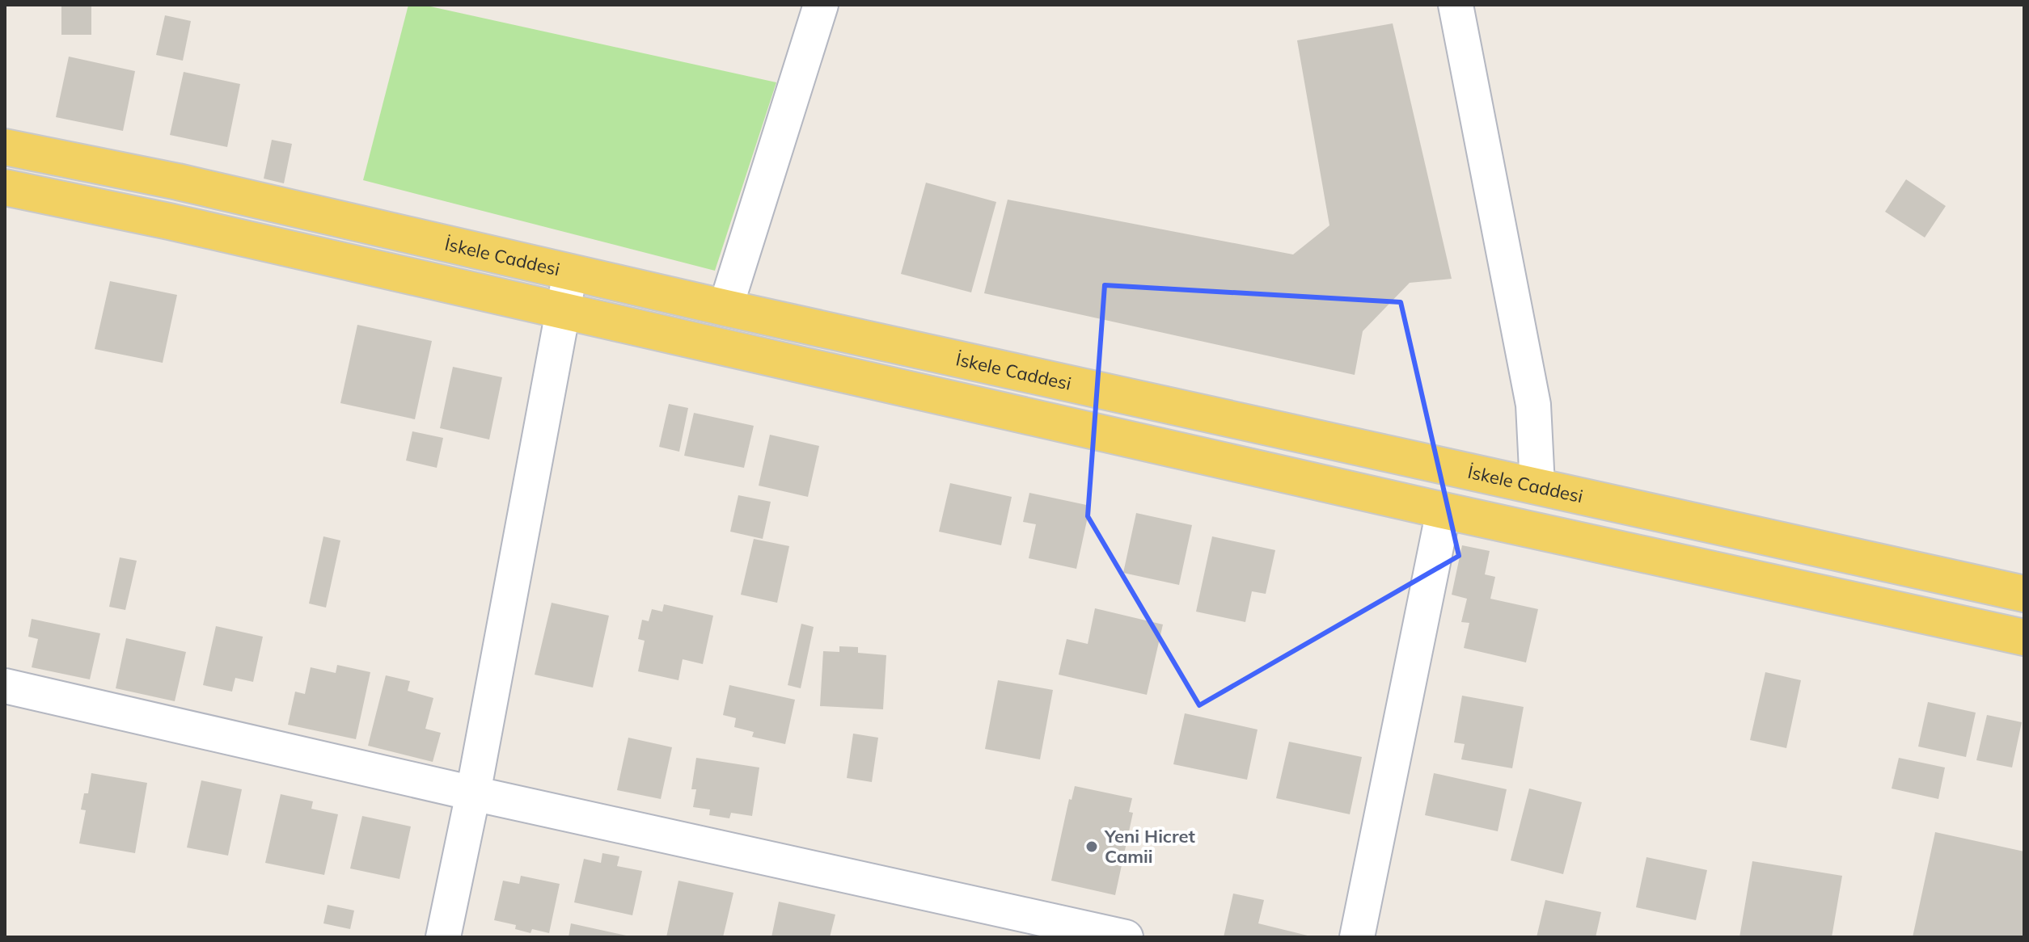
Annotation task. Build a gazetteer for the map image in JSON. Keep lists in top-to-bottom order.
{
  "streets": {
    "main road": ["İskele Caddesi"]
  },
  "places": ["Yeni Hicret Camii"]
}
